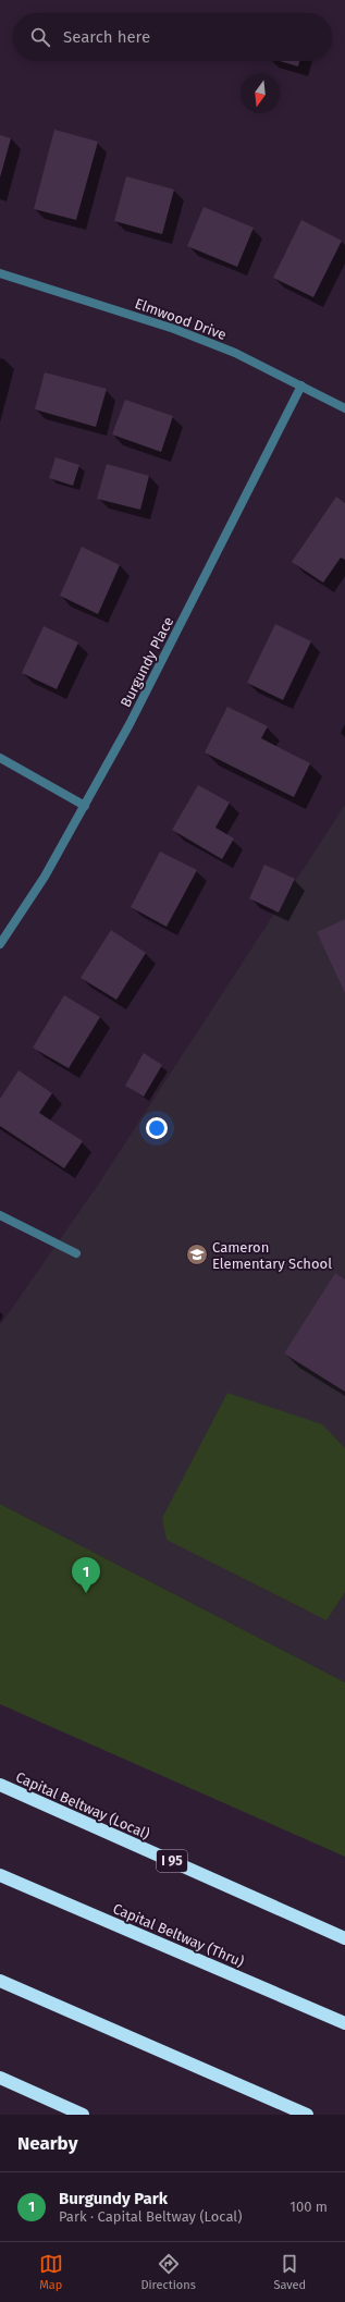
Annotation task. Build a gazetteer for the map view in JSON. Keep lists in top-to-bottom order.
{
  "streets": {
    "highway": ["Capital Beltway (Local)", "I 95", "Capital Beltway (Thru)"],
    "street": ["Elmwood Drive", "Burgundy Place"]
  },
  "crossings": [
    ["Elmwood Drive", "Burgundy Place"]
  ],
  "places": {
    "school or university": ["Cameron Elementary School"]
  },
  "north": "bottom",
  "page": {
    "search": "Search here",
    "pins": "1",
    "heading": "Nearby",
    "list": [
      {
        "mark": "1",
        "name": "Burgundy Park",
        "note": "Park · Capital Beltway (Local)",
        "value": "100 m"
      }
    ],
    "nav": ["Map", "Directions", "Saved"]
  }
}
